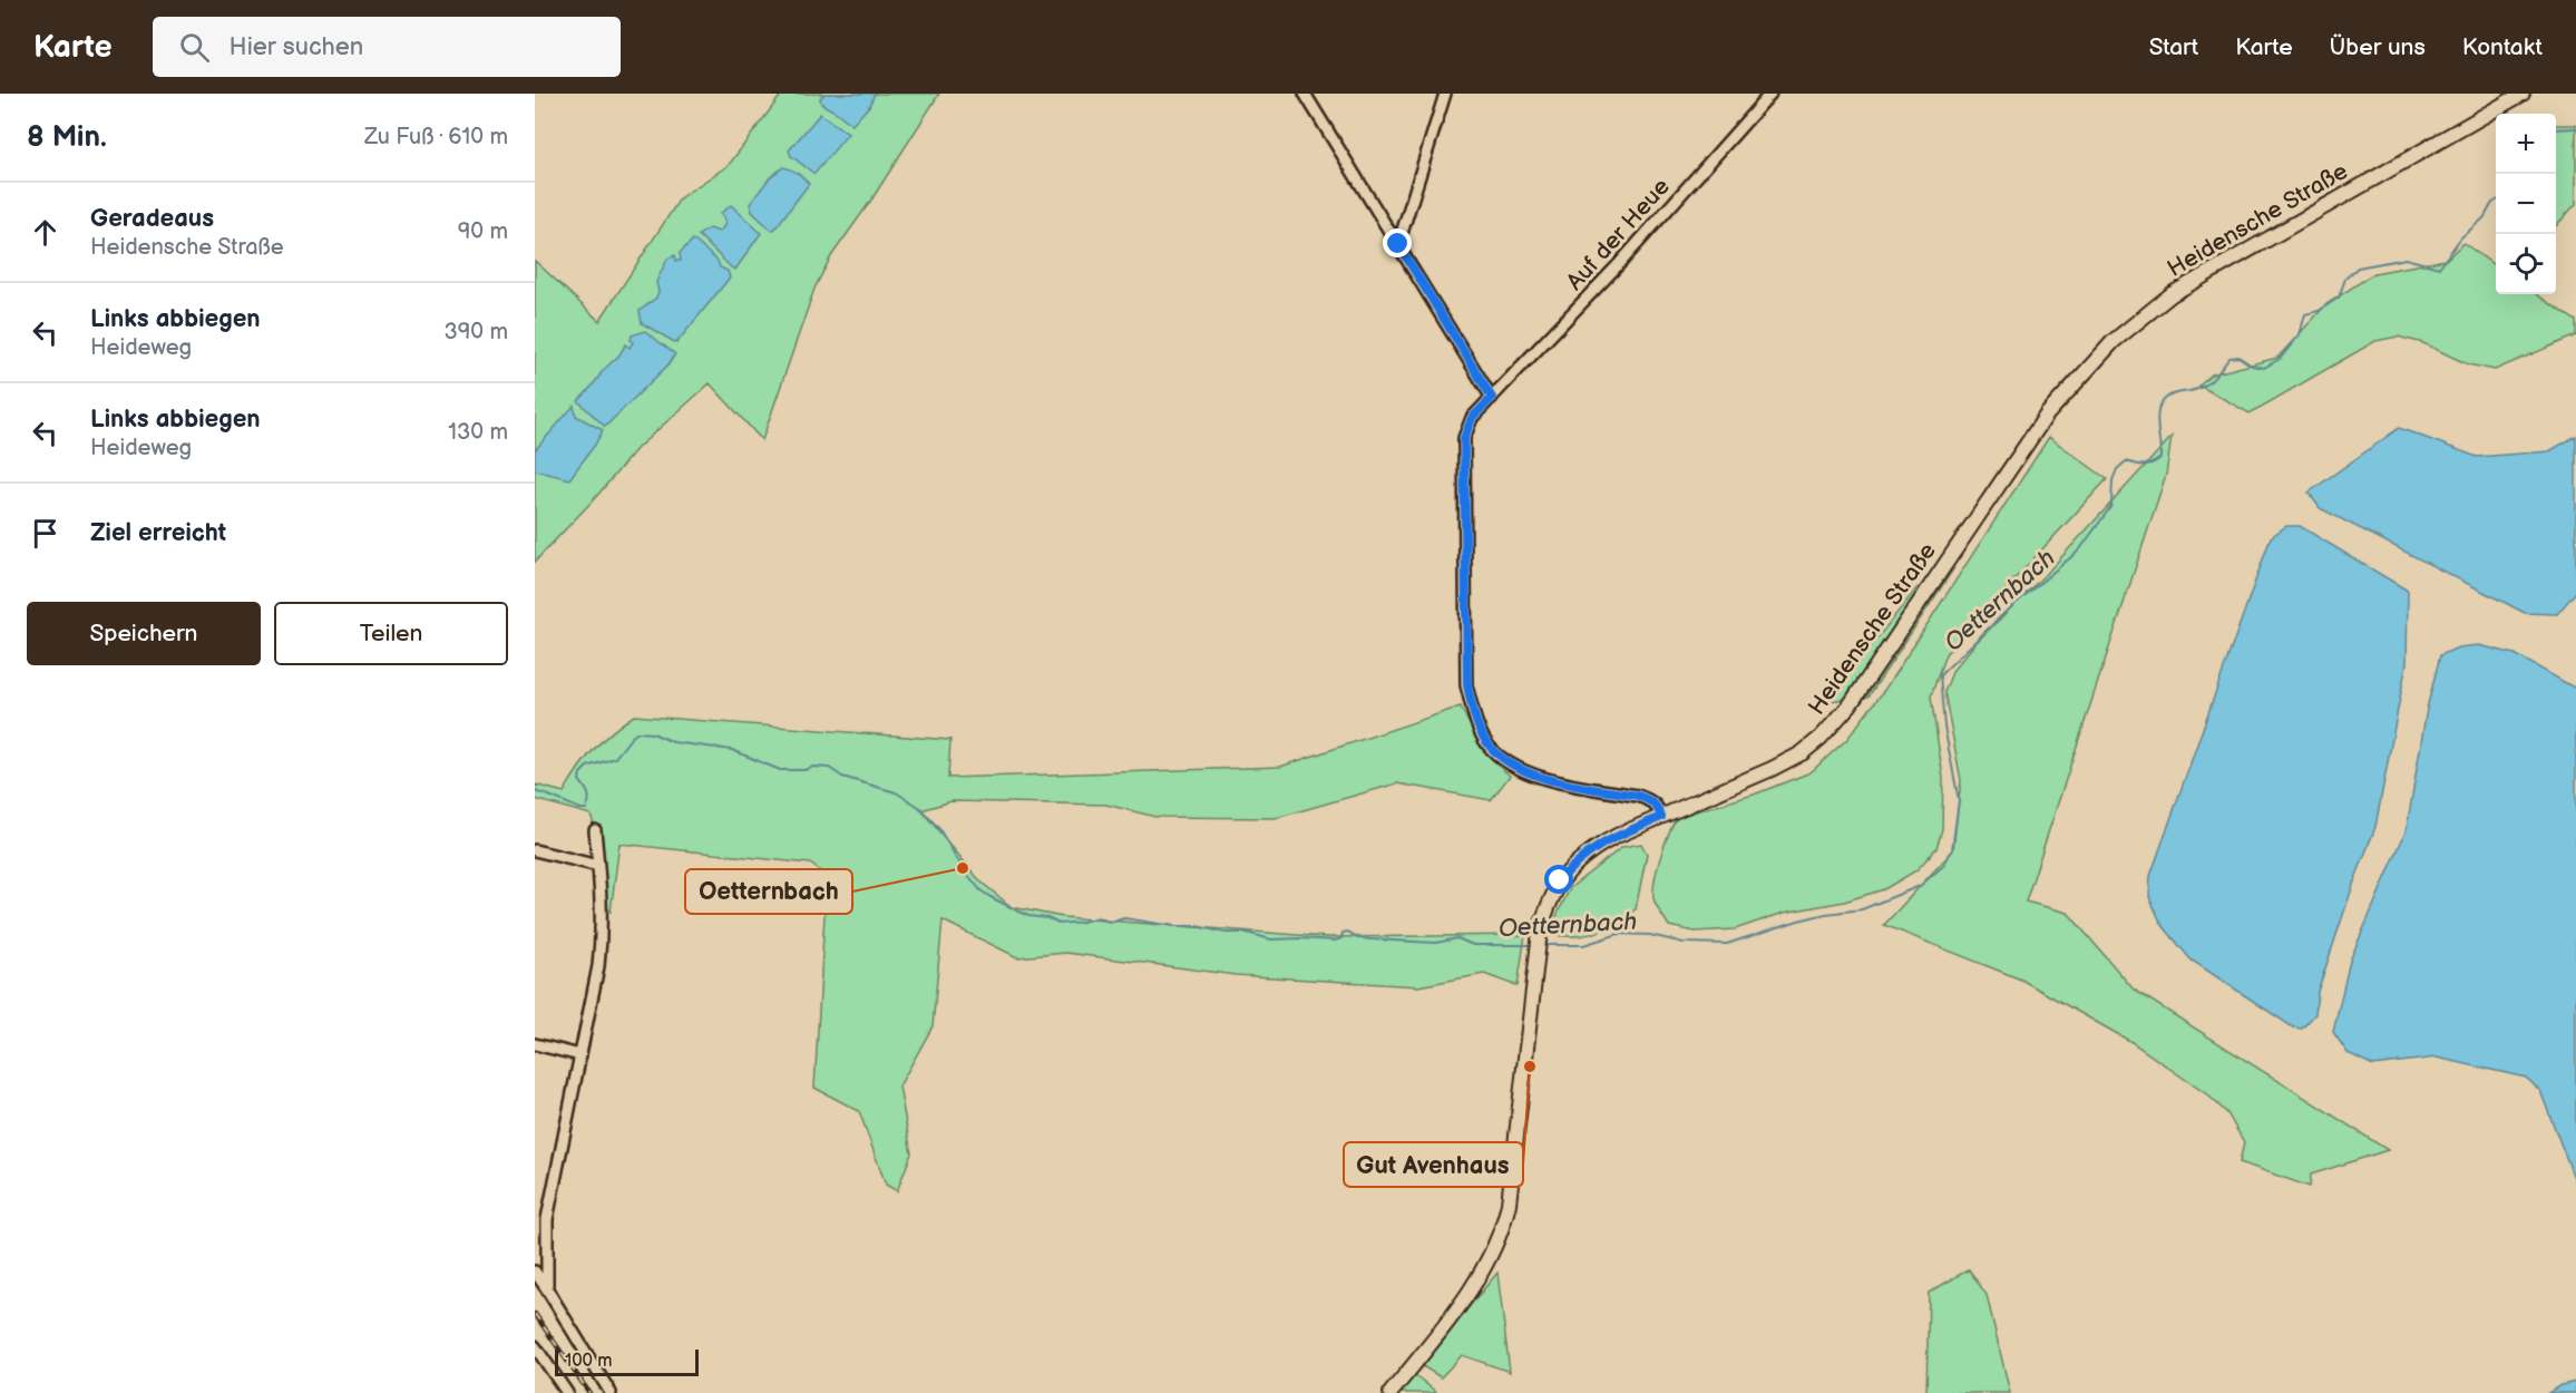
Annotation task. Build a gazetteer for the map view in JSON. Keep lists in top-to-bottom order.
{
  "streets": {
    "main road": ["Heidensche Straße"],
    "street": ["Auf der Heue"]
  },
  "crossings": [
    ["Heidensche Straße", "Auf der Heue"]
  ],
  "water": ["Oetternbach"],
  "places": ["Oetternbach", "Gut Avenhaus"],
  "scale_bar": "100 m",
  "page": {
    "header": "Karte",
    "search": "Hier suchen",
    "nav": [
      "Start",
      "Karte",
      "Über uns",
      "Kontakt"
    ],
    "heading": ["8 Min.", "Zu Fuß · 610 m"],
    "map_buttons": ["+", "−"],
    "list": [
      ["Geradeaus", "Heidensche Straße", "90 m"],
      ["Links abbiegen", "Heideweg", "390 m"],
      ["Links abbiegen", "Heideweg", "130 m"],
      "Ziel erreicht"
    ],
    "buttons": ["Speichern", "Teilen"],
    "scale": "100 m"
  }
}
